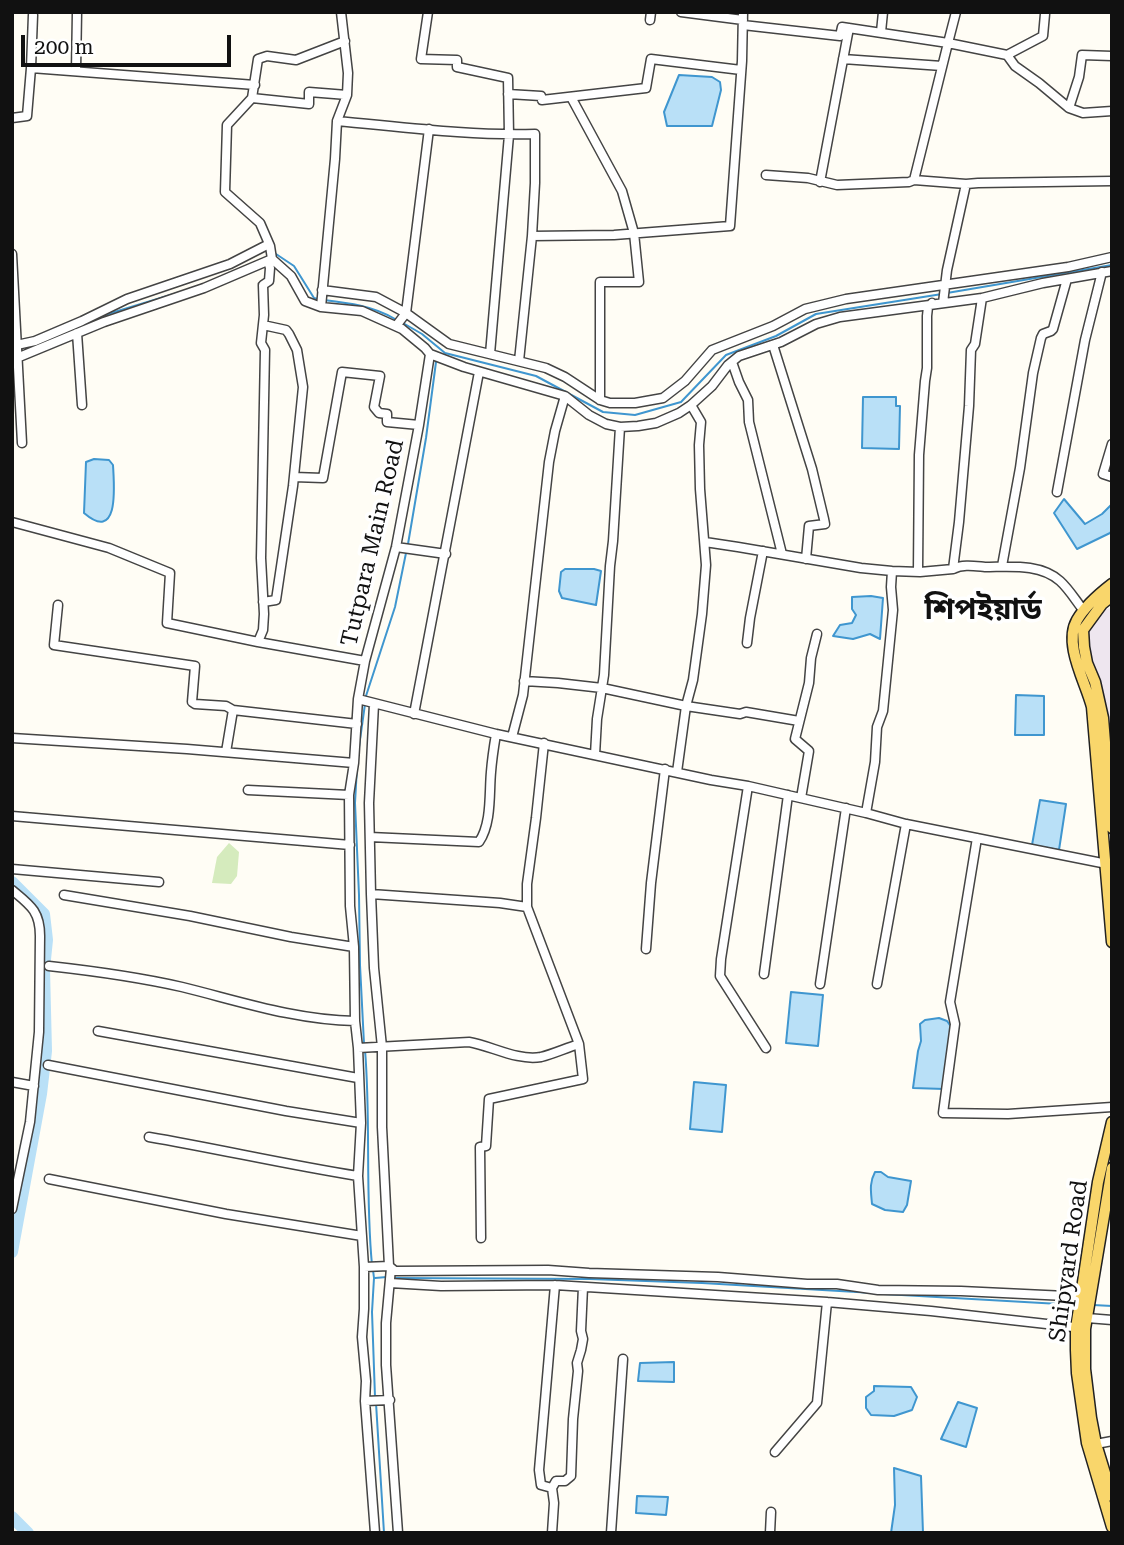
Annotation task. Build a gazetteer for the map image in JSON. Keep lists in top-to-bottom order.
{
  "streets": {
    "main road": ["Shipyard Road"],
    "street": ["Tutpara Main Road"]
  },
  "districts": ["শিপইয়ার্ড"],
  "scale_bar": "200 m"
}
